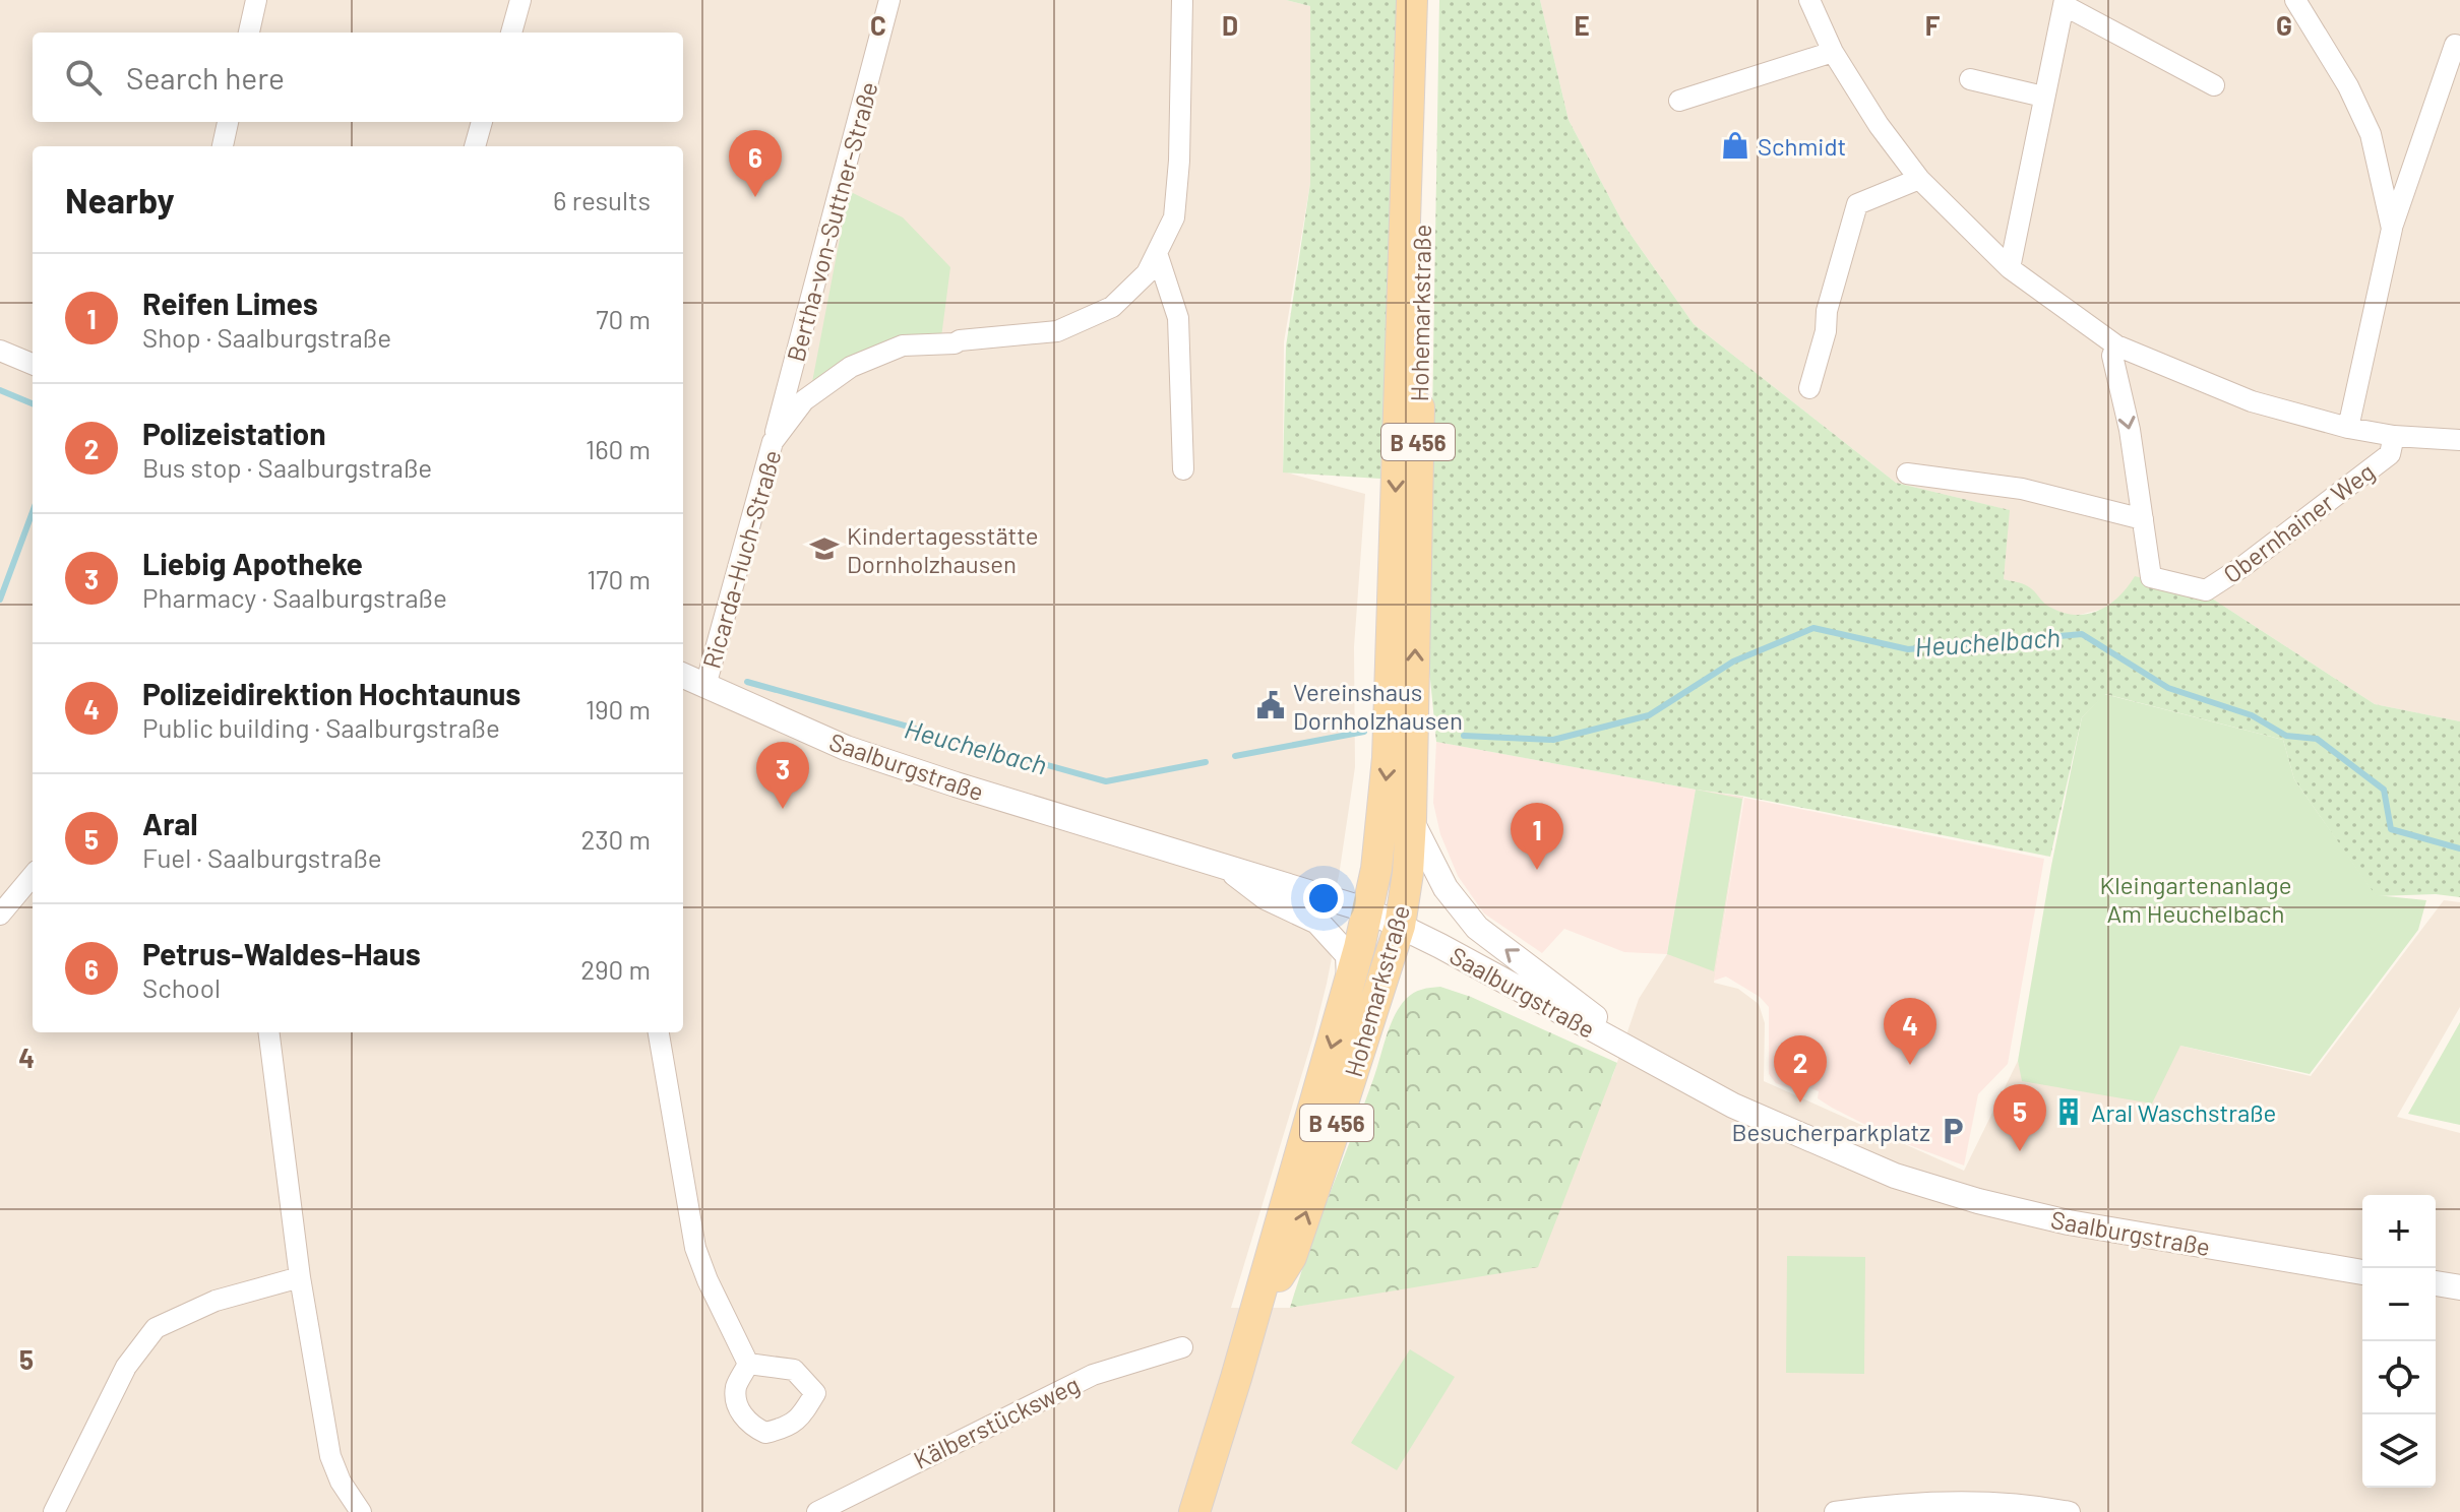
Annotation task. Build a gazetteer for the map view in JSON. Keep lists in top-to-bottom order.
{
  "streets": {
    "main road": ["Hohemarkstraße", "B 456"],
    "street": [
      "Bertha-von-Suttner-Straße",
      "Obernhainer Weg",
      "Ricarda-Huch-Straße",
      "Saalburgstraße",
      "Kälberstücksweg"
    ]
  },
  "crossings": [
    ["Bertha-von-Suttner-Straße", "Ricarda-Huch-Straße"],
    ["Hohemarkstraße", "B 456"],
    ["Hohemarkstraße", "Saalburgstraße"],
    ["B 456", "Saalburgstraße"],
    ["Ricarda-Huch-Straße", "Saalburgstraße"]
  ],
  "water": ["Heuchelbach"],
  "parks": ["Kleingartenanlage Am Heuchelbach"],
  "places": {
    "shop": ["Schmidt"],
    "school or university": ["Kindertagesstätte Dornholzhausen"],
    "public building": ["Vereinshaus Dornholzhausen"],
    "building": ["Aral Waschstraße"],
    "parking": ["Besucherparkplatz"]
  },
  "page": {
    "search": "Search here",
    "pins": [
      "6",
      "3",
      "1",
      "4",
      "2",
      "5"
    ],
    "heading": ["Nearby", "6 results"],
    "list": [
      {
        "mark": "1",
        "name": "Reifen Limes",
        "note": "Shop · Saalburgstraße",
        "value": "70 m"
      },
      {
        "mark": "2",
        "name": "Polizeistation",
        "note": "Bus stop · Saalburgstraße",
        "value": "160 m"
      },
      {
        "mark": "3",
        "name": "Liebig Apotheke",
        "note": "Pharmacy · Saalburgstraße",
        "value": "170 m"
      },
      {
        "mark": "4",
        "name": "Polizeidirektion Hochtaunus",
        "note": "Public building · Saalburgstraße",
        "value": "190 m"
      },
      {
        "mark": "5",
        "name": "Aral",
        "note": "Fuel · Saalburgstraße",
        "value": "230 m"
      },
      {
        "mark": "6",
        "name": "Petrus-Waldes-Haus",
        "note": "School",
        "value": "290 m"
      }
    ],
    "map_buttons": ["+", "−"]
  },
  "grid": {
    "columns": [
      "C",
      "D",
      "E",
      "F",
      "G"
    ],
    "rows": ["4", "5"]
  }
}
